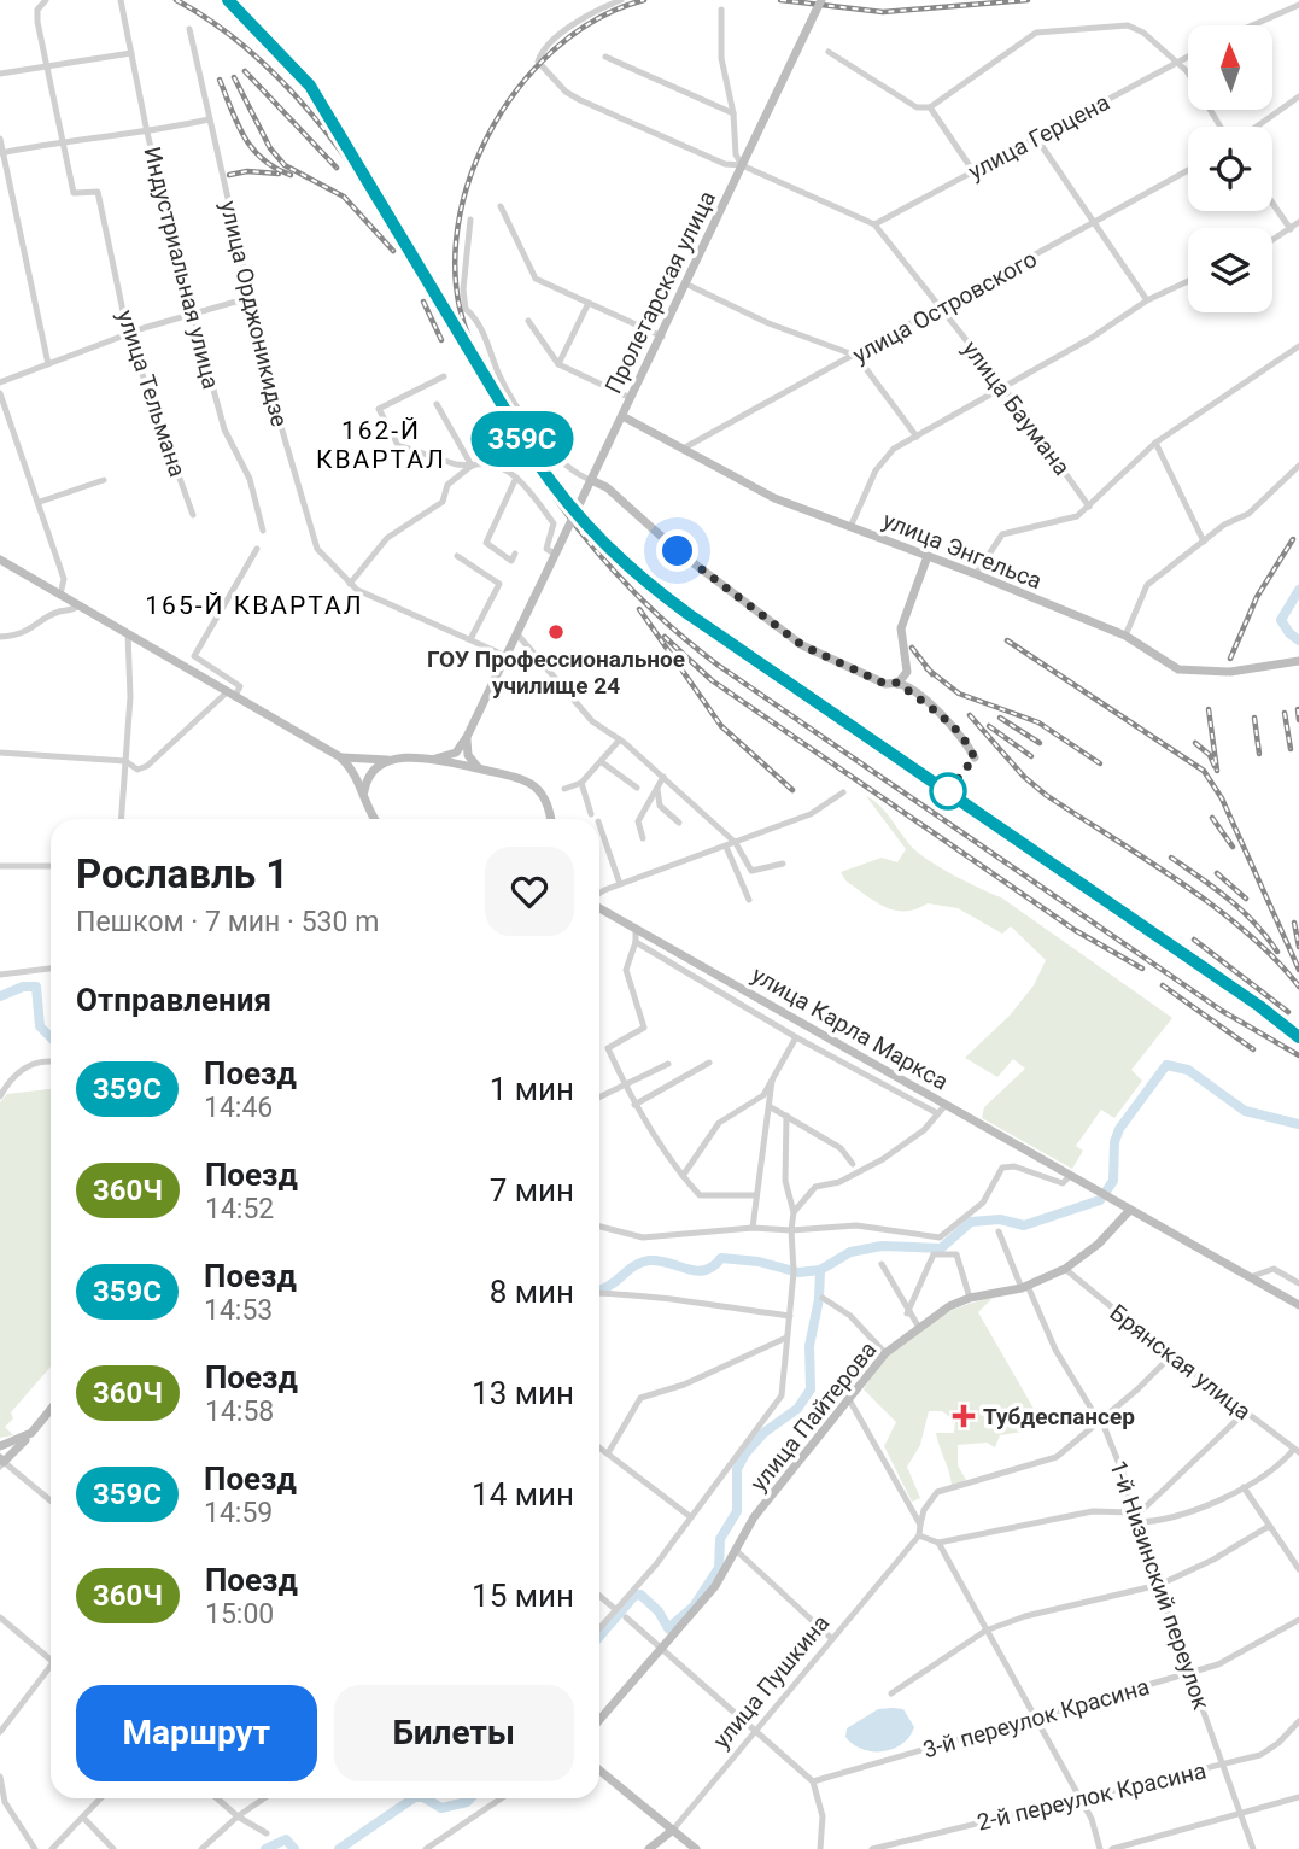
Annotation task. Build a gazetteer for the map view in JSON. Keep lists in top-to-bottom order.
{
  "streets": {
    "main road": [
      "Пролетарская улица",
      "улица Энгельса",
      "улица Карла Маркса",
      "улица Пайтерова",
      "улица Пушкина"
    ],
    "street": [
      "улица Герцена",
      "Индустриальная улица",
      "улица Островского",
      "улица Орджоникидзе",
      "улица Тельмана",
      "улица Баумана",
      "Брянская улица",
      "1-й Низинский переулок",
      "3-й переулок Красина",
      "2-й переулок Красина"
    ]
  },
  "crossings": [
    ["улица Герцена", "улица Баумана"],
    ["Пролетарская улица", "улица Орджоникидзе"],
    ["Пролетарская улица", "улица Баумана"],
    ["Пролетарская улица", "улица Энгельса"],
    ["улица Островского", "улица Баумана"],
    ["улица Островского", "улица Энгельса"],
    ["улица Карла Маркса", "улица Пайтерова"],
    ["Брянская улица", "улица Пайтерова"],
    ["улица Пайтерова", "1-й Низинский переулок"],
    ["1-й Низинский переулок", "3-й переулок Красина"],
    ["1-й Низинский переулок", "2-й переулок Красина"]
  ],
  "districts": ["162-Й КВАРТАЛ", "165-Й КВАРТАЛ"],
  "places": {
    "other": ["ГОУ Профессиональное училище 24"],
    "health": ["Тубдеспансер"]
  },
  "north": "top",
  "page": {
    "on_map": "359С",
    "heading": [
      ["Рославль 1", "Пешком · 7 мин · 530 m"],
      "Отправления"
    ],
    "list": [
      {
        "mark": "359С",
        "name": "Поезд",
        "note": "14:46",
        "value": "1 мин"
      },
      {
        "mark": "360Ч",
        "name": "Поезд",
        "note": "14:52",
        "value": "7 мин"
      },
      {
        "mark": "359С",
        "name": "Поезд",
        "note": "14:53",
        "value": "8 мин"
      },
      {
        "mark": "360Ч",
        "name": "Поезд",
        "note": "14:58",
        "value": "13 мин"
      },
      {
        "mark": "359С",
        "name": "Поезд",
        "note": "14:59",
        "value": "14 мин"
      },
      {
        "mark": "360Ч",
        "name": "Поезд",
        "note": "15:00",
        "value": "15 мин"
      }
    ],
    "buttons": ["Маршрут", "Билеты"]
  }
}
